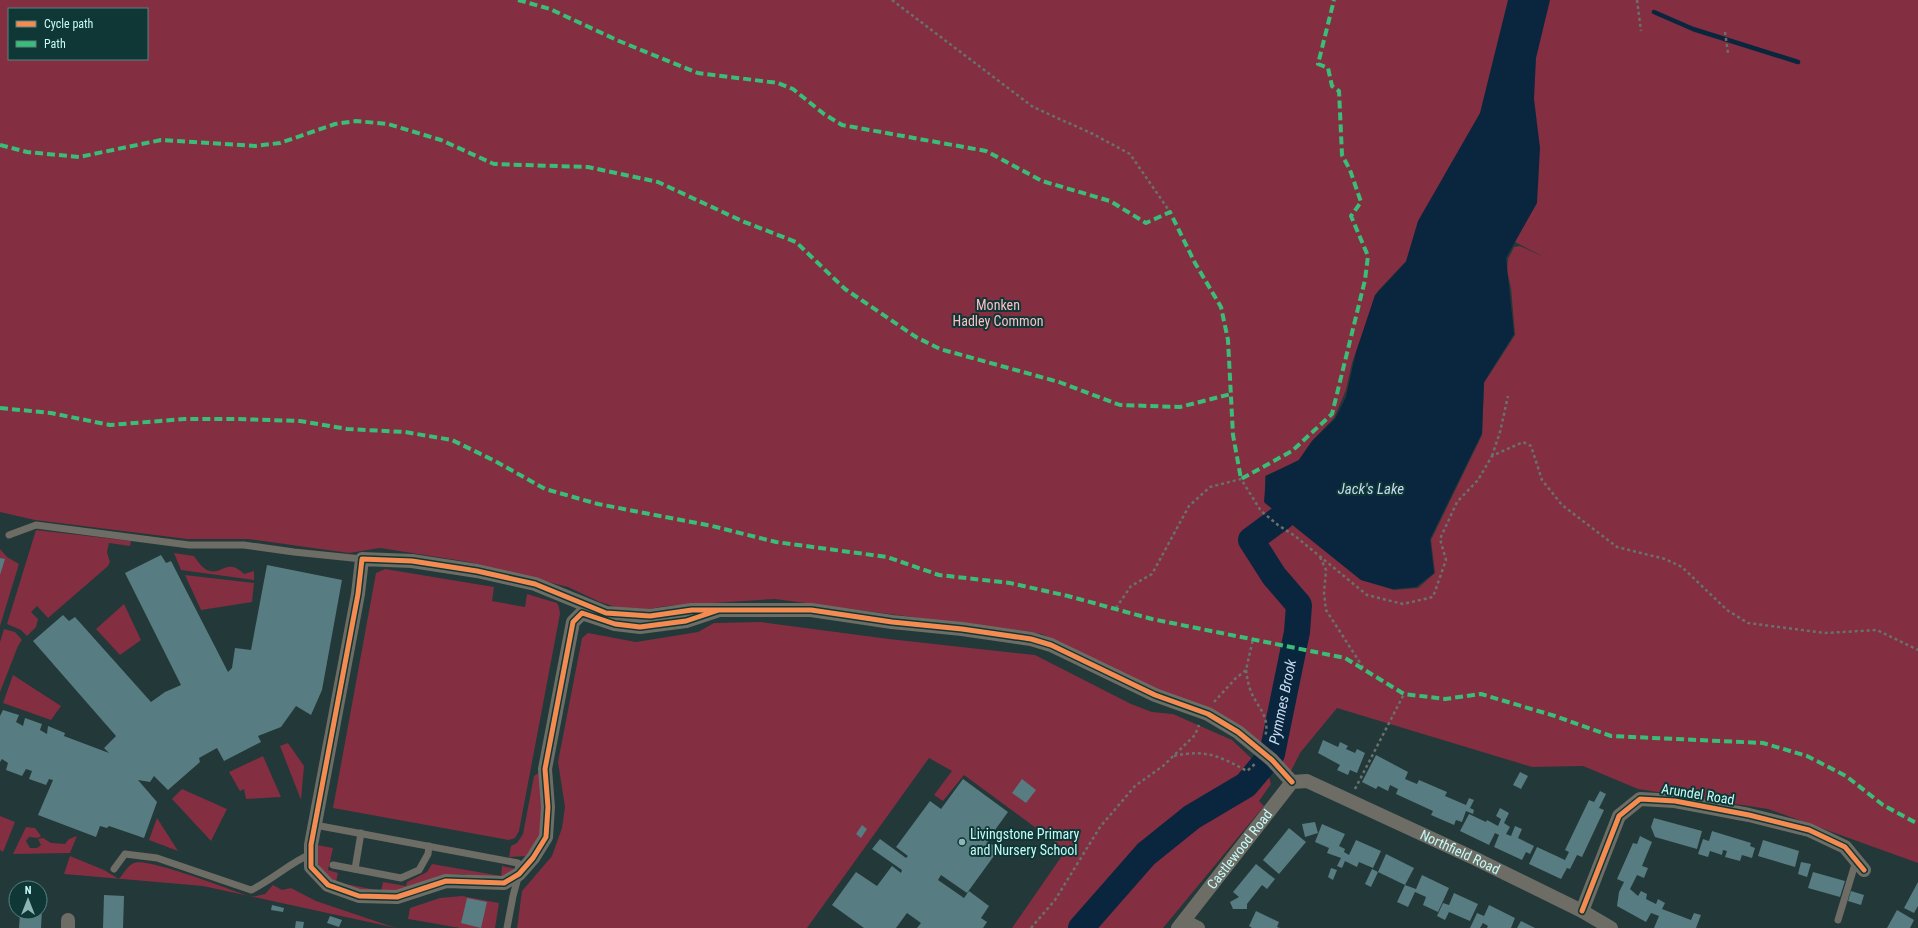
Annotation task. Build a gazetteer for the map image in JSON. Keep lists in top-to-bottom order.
{
  "streets": {
    "street": ["Arundel Road", "Castlewood Road", "Northfield Road"]
  },
  "crossings": [
    ["Arundel Road", "Northfield Road"],
    ["Castlewood Road", "Northfield Road"]
  ],
  "water": ["Jack's Lake", "Pymmes Brook"],
  "parks": ["Monken Hadley Common"],
  "places": ["Livingstone Primary and Nursery School"],
  "legend": ["Cycle path", "Path"],
  "north": "top"
}
